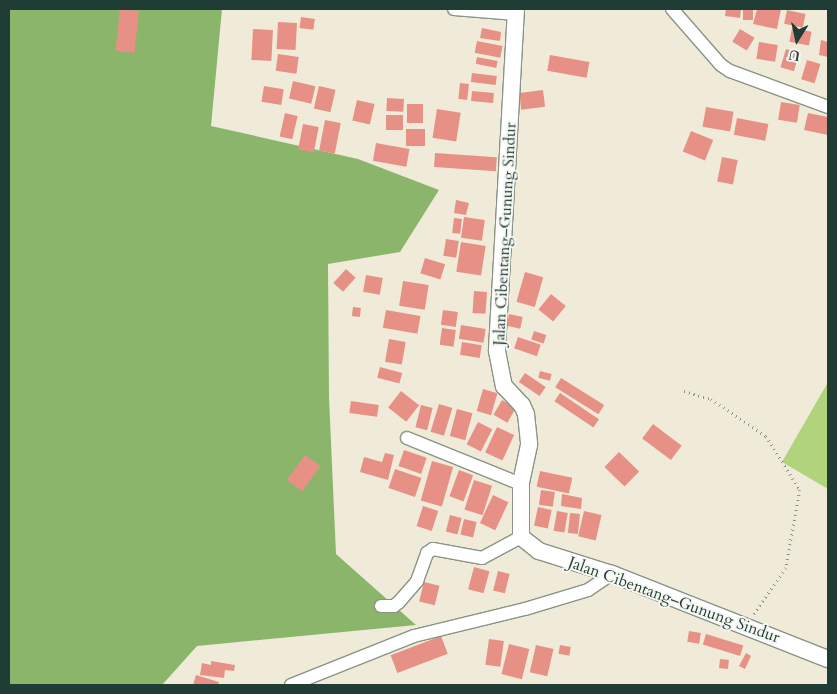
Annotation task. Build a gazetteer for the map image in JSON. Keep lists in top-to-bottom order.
{
  "streets": {
    "street": ["Jalan Cibentang–Gunung Sindur"]
  },
  "north": "bottom"
}
